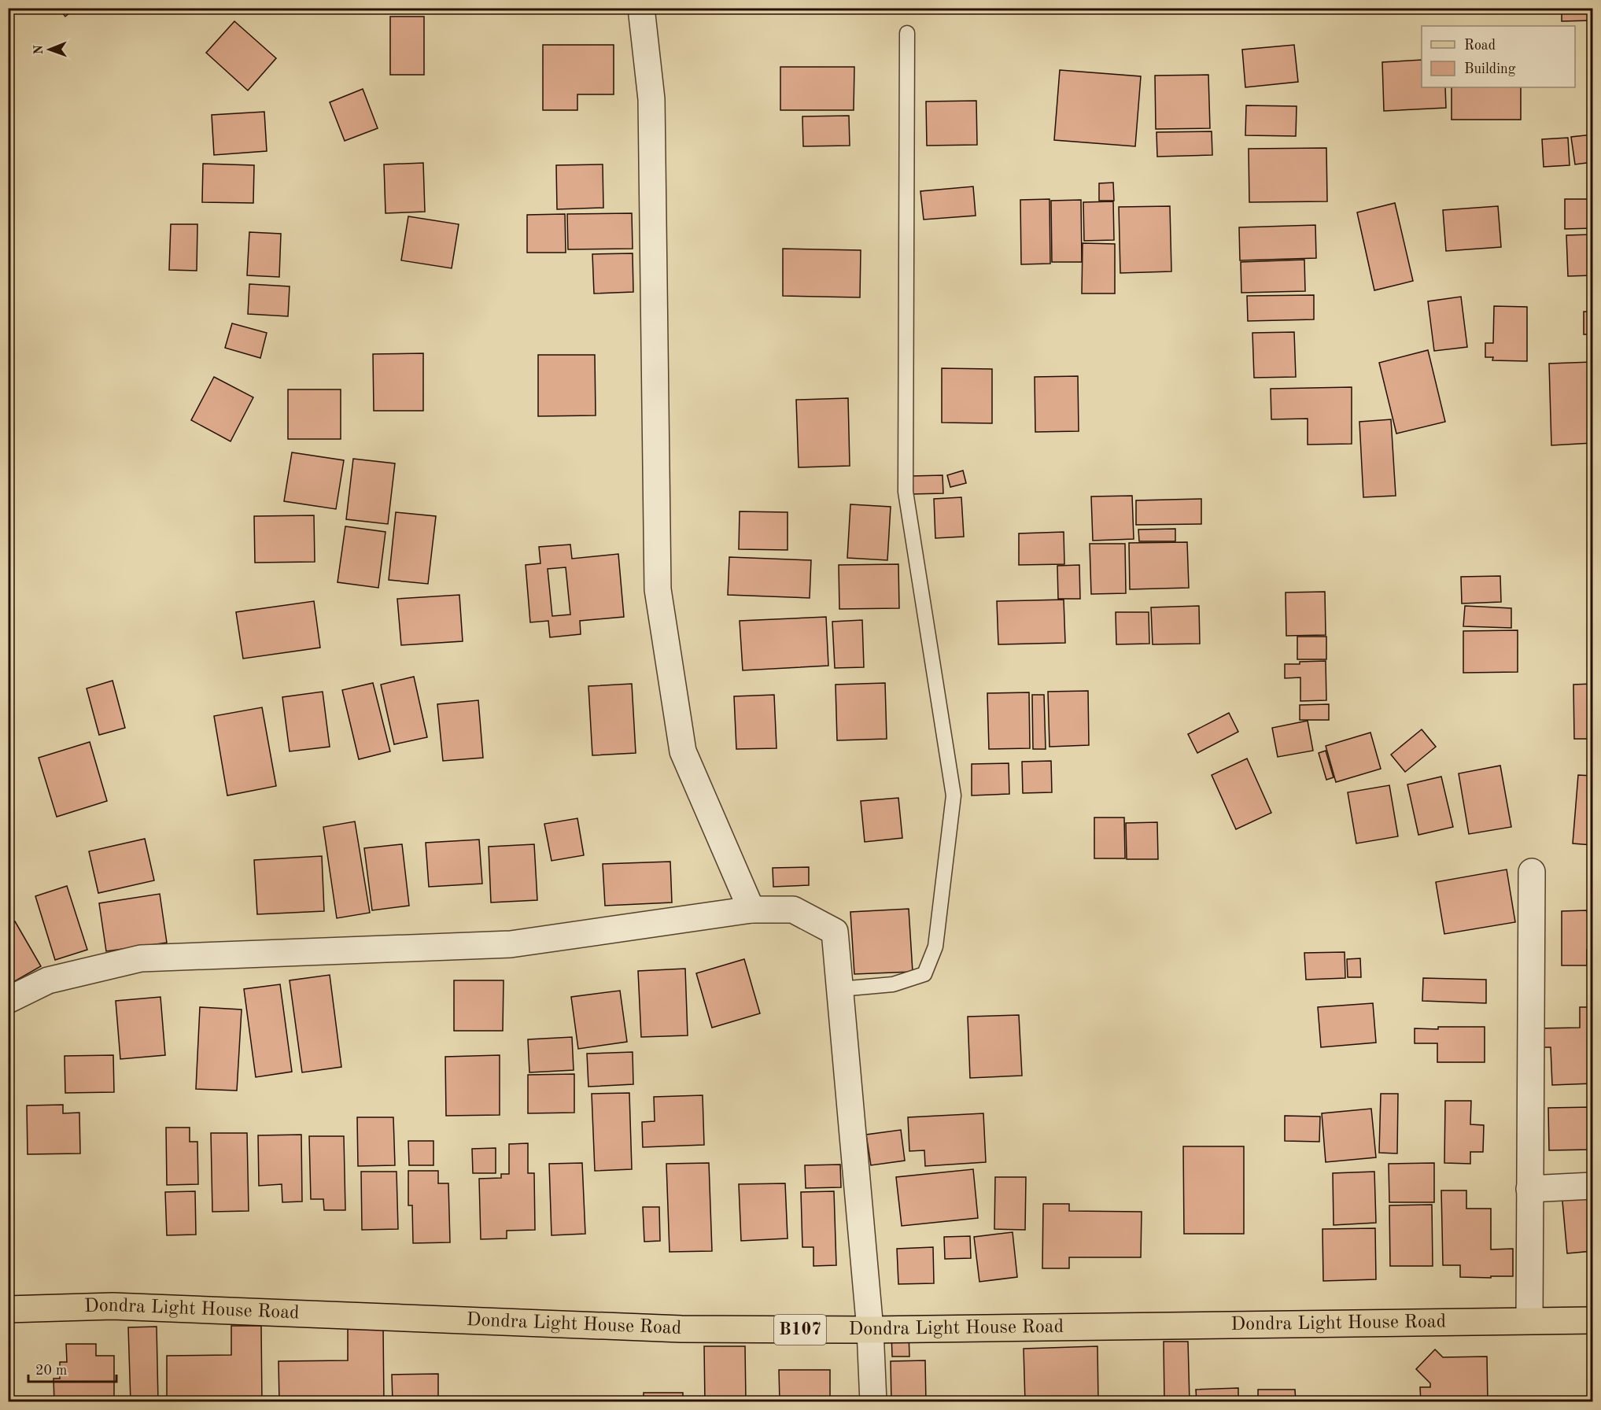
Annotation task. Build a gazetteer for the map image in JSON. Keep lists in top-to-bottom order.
{
  "streets": {
    "main road": ["Dondra Light House Road", "B107"]
  },
  "legend": ["Road", "Building"],
  "scale_bar": "20 m",
  "north": "left"
}
